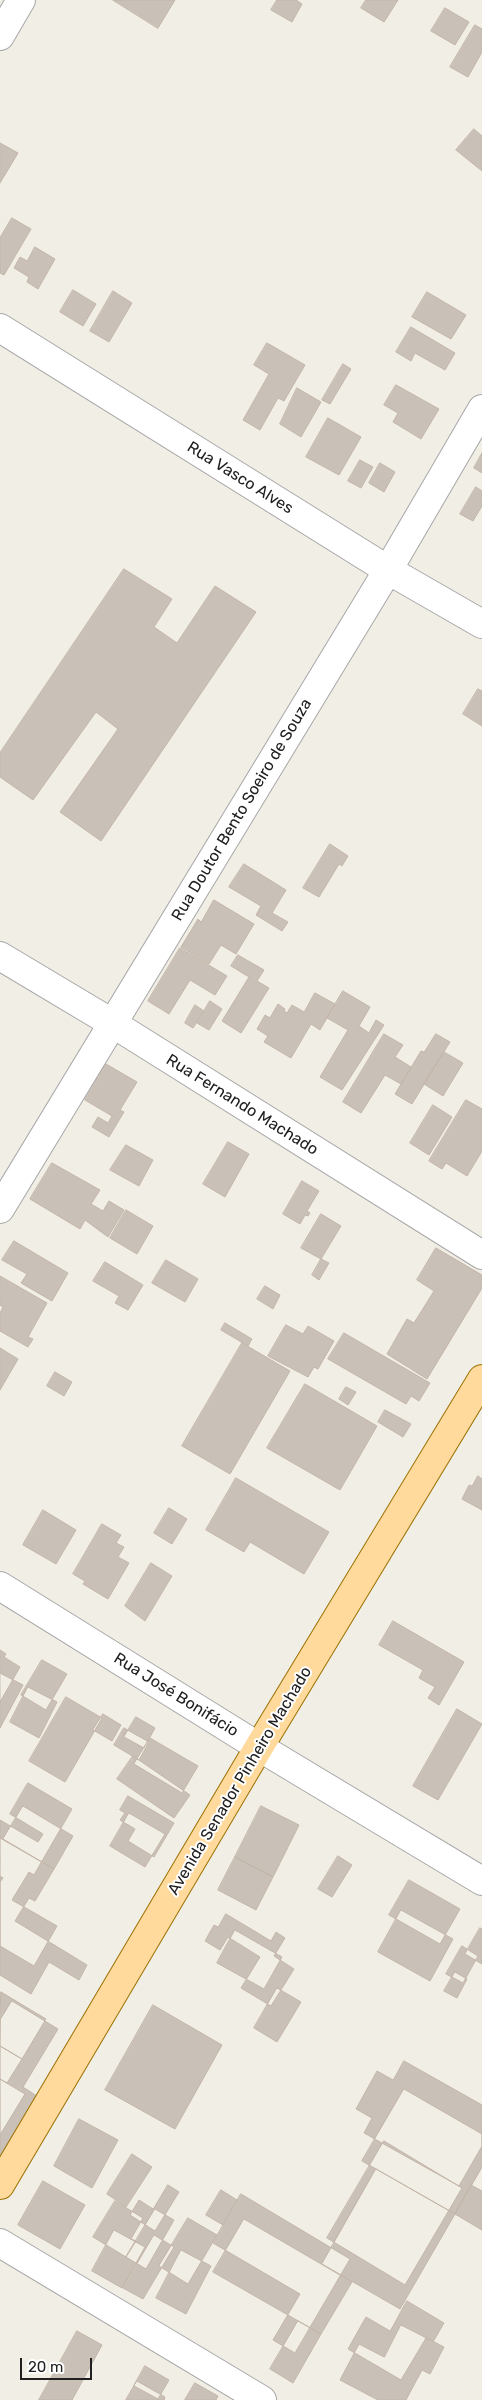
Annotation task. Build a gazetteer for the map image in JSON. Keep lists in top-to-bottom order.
{
  "streets": {
    "main road": ["Avenida Senador Pinheiro Machado"],
    "street": [
      "Rua Vasco Alves",
      "Rua Doutor Bento Soeiro de Souza",
      "Rua Fernando Machado",
      "Rua José Bonifácio"
    ]
  },
  "crossings": [
    ["Rua Vasco Alves", "Rua Doutor Bento Soeiro de Souza"],
    ["Rua Doutor Bento Soeiro de Souza", "Rua Fernando Machado"],
    ["Rua José Bonifácio", "Avenida Senador Pinheiro Machado"]
  ],
  "scale_bar": "20 m"
}
